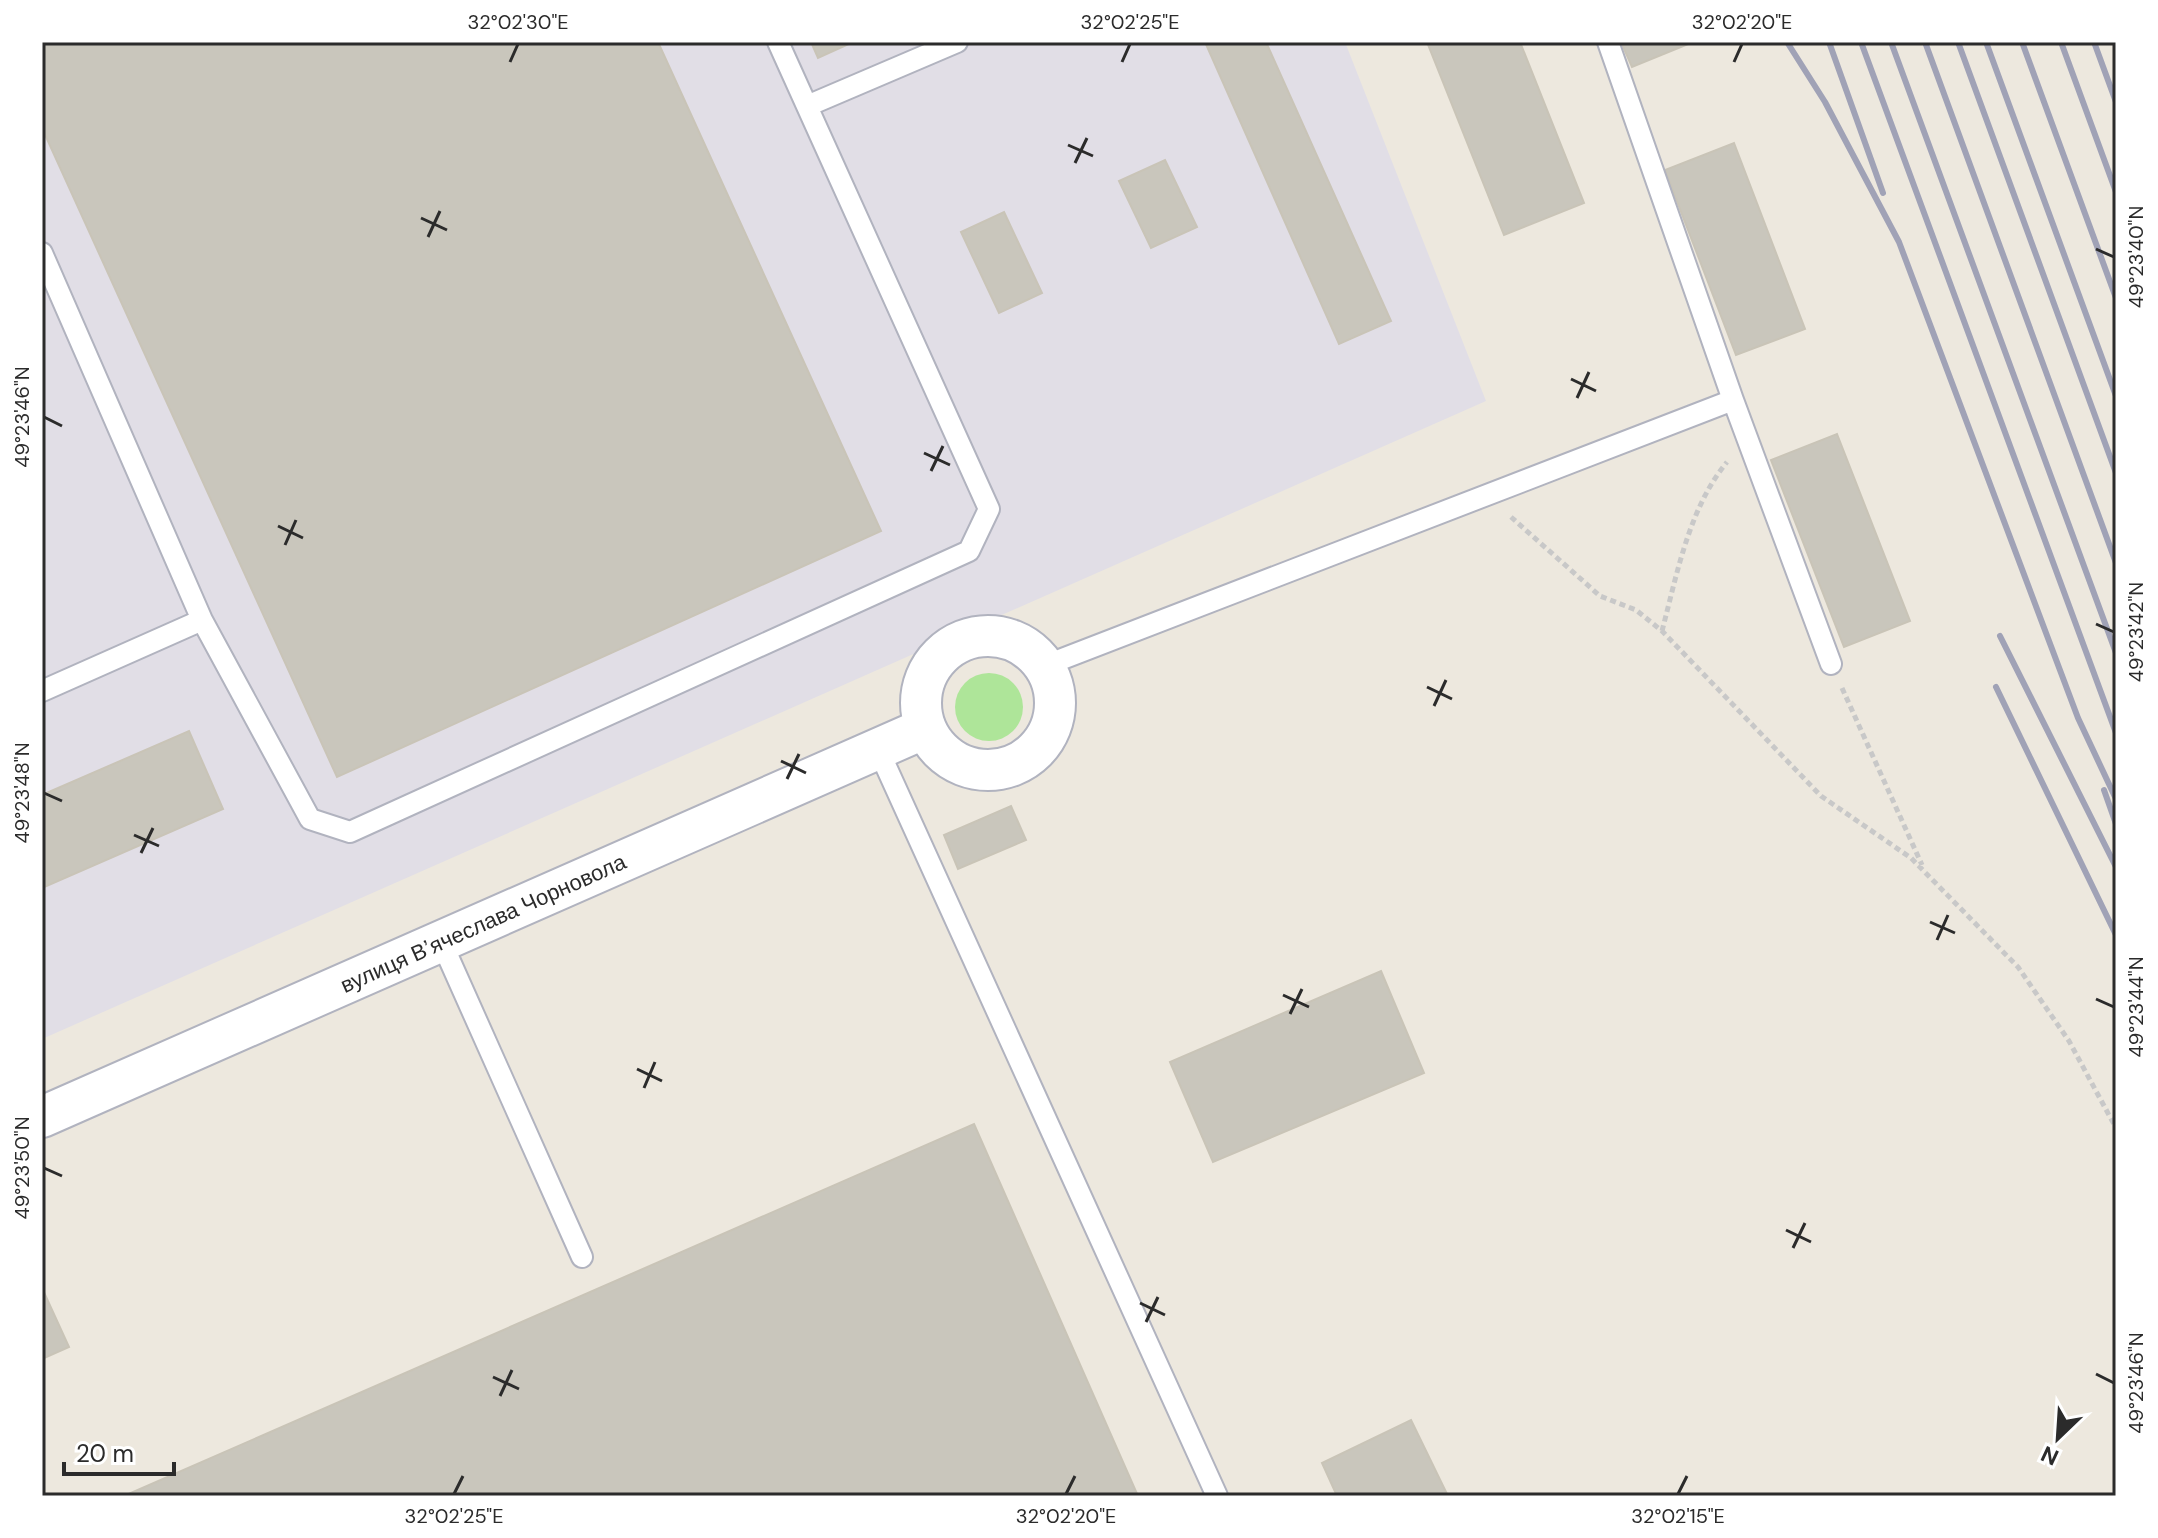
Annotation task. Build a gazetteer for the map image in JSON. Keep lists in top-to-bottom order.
{
  "streets": {
    "street": ["вулиця Вʼячеслава Чорновола"]
  },
  "scale_bar": "20 m",
  "north": "bottom left",
  "coordinates": [
    "32°02'30\"E",
    "32°02'25\"E",
    "32°02'20\"E",
    "49°23'40\"N",
    "49°23'46\"N",
    "49°23'42\"N",
    "49°23'48\"N",
    "49°23'44\"N",
    "49°23'50\"N",
    "32°02'15\"E"
  ]
}
